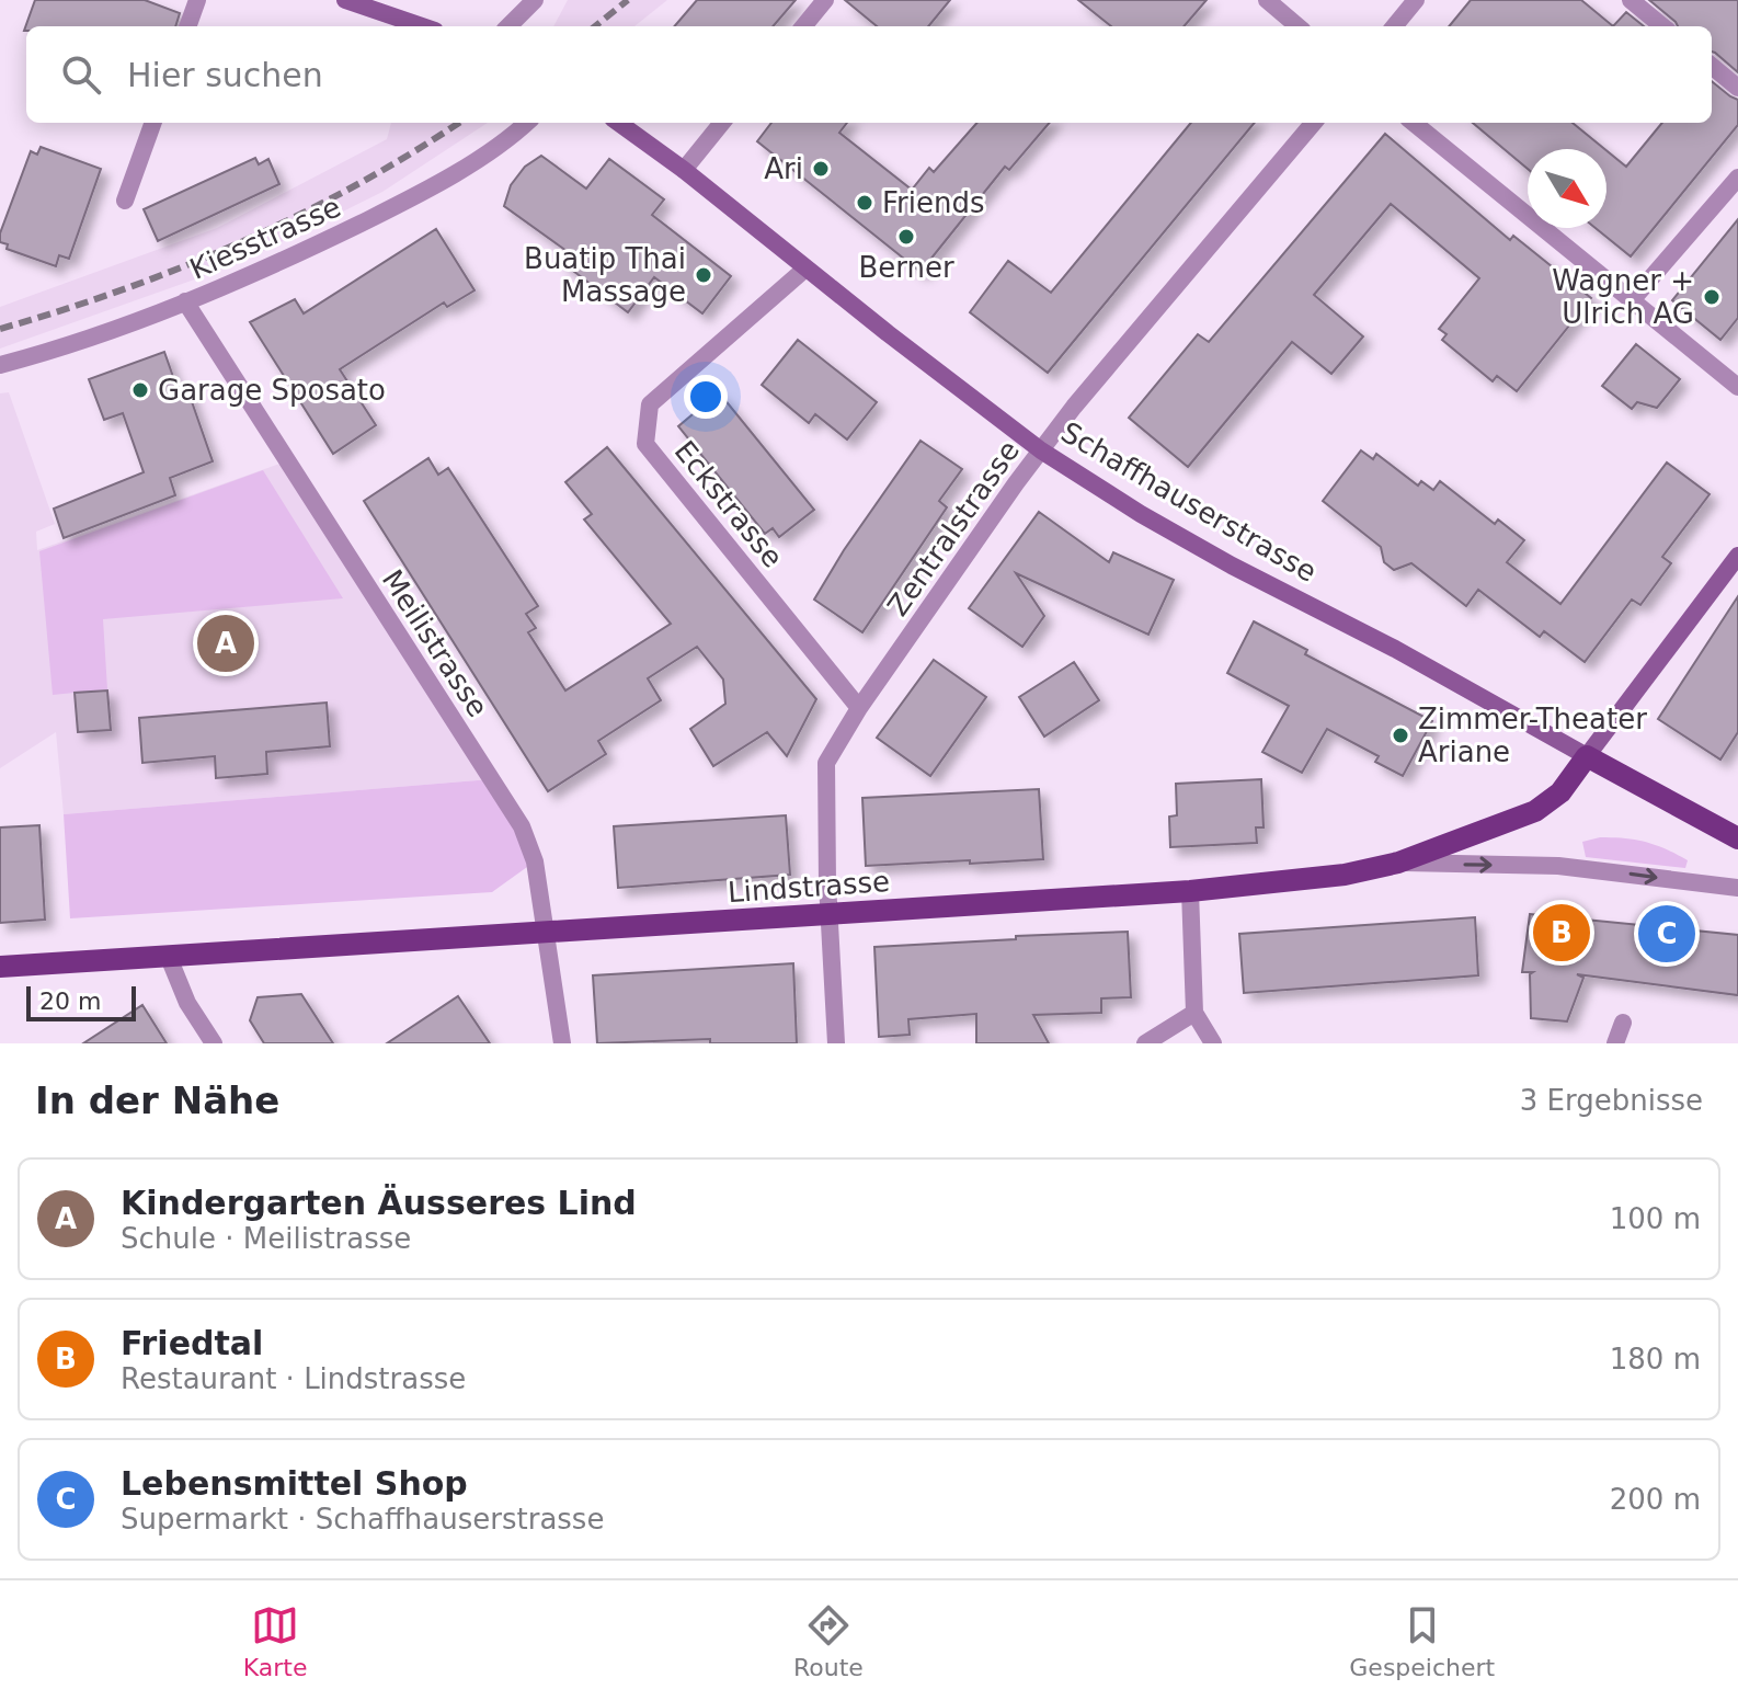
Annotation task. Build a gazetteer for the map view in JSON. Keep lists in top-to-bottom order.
{
  "streets": {
    "main road": ["Schaffhauserstrasse", "Lindstrasse"],
    "street": [
      "Kiesstrasse",
      "Eckstrasse",
      "Zentralstrasse",
      "Meilistrasse"
    ]
  },
  "crossings": [
    ["Kiesstrasse", "Meilistrasse"],
    ["Schaffhauserstrasse", "Eckstrasse"],
    ["Schaffhauserstrasse", "Zentralstrasse"],
    ["Schaffhauserstrasse", "Lindstrasse"],
    ["Eckstrasse", "Zentralstrasse"],
    ["Zentralstrasse", "Lindstrasse"],
    ["Meilistrasse", "Lindstrasse"]
  ],
  "places": [
    "Ari",
    "Friends",
    "Berner",
    "Buatip Thai Massage",
    "Wagner + Ulrich AG",
    "Garage Sposato",
    "Zimmer-Theater Ariane"
  ],
  "scale_bar": "20 m",
  "north": "bottom right",
  "page": {
    "search": "Hier suchen",
    "pins": ["A", "B", "C"],
    "scale": "20 m",
    "heading": ["In der Nähe", "3 Ergebnisse"],
    "list": [
      {
        "mark": "A",
        "name": "Kindergarten Äusseres Lind",
        "note": "Schule · Meilistrasse",
        "value": "100 m"
      },
      {
        "mark": "B",
        "name": "Friedtal",
        "note": "Restaurant · Lindstrasse",
        "value": "180 m"
      },
      {
        "mark": "C",
        "name": "Lebensmittel Shop",
        "note": "Supermarkt · Schaffhauserstrasse",
        "value": "200 m"
      }
    ],
    "nav": ["Karte", "Route", "Gespeichert"]
  }
}
